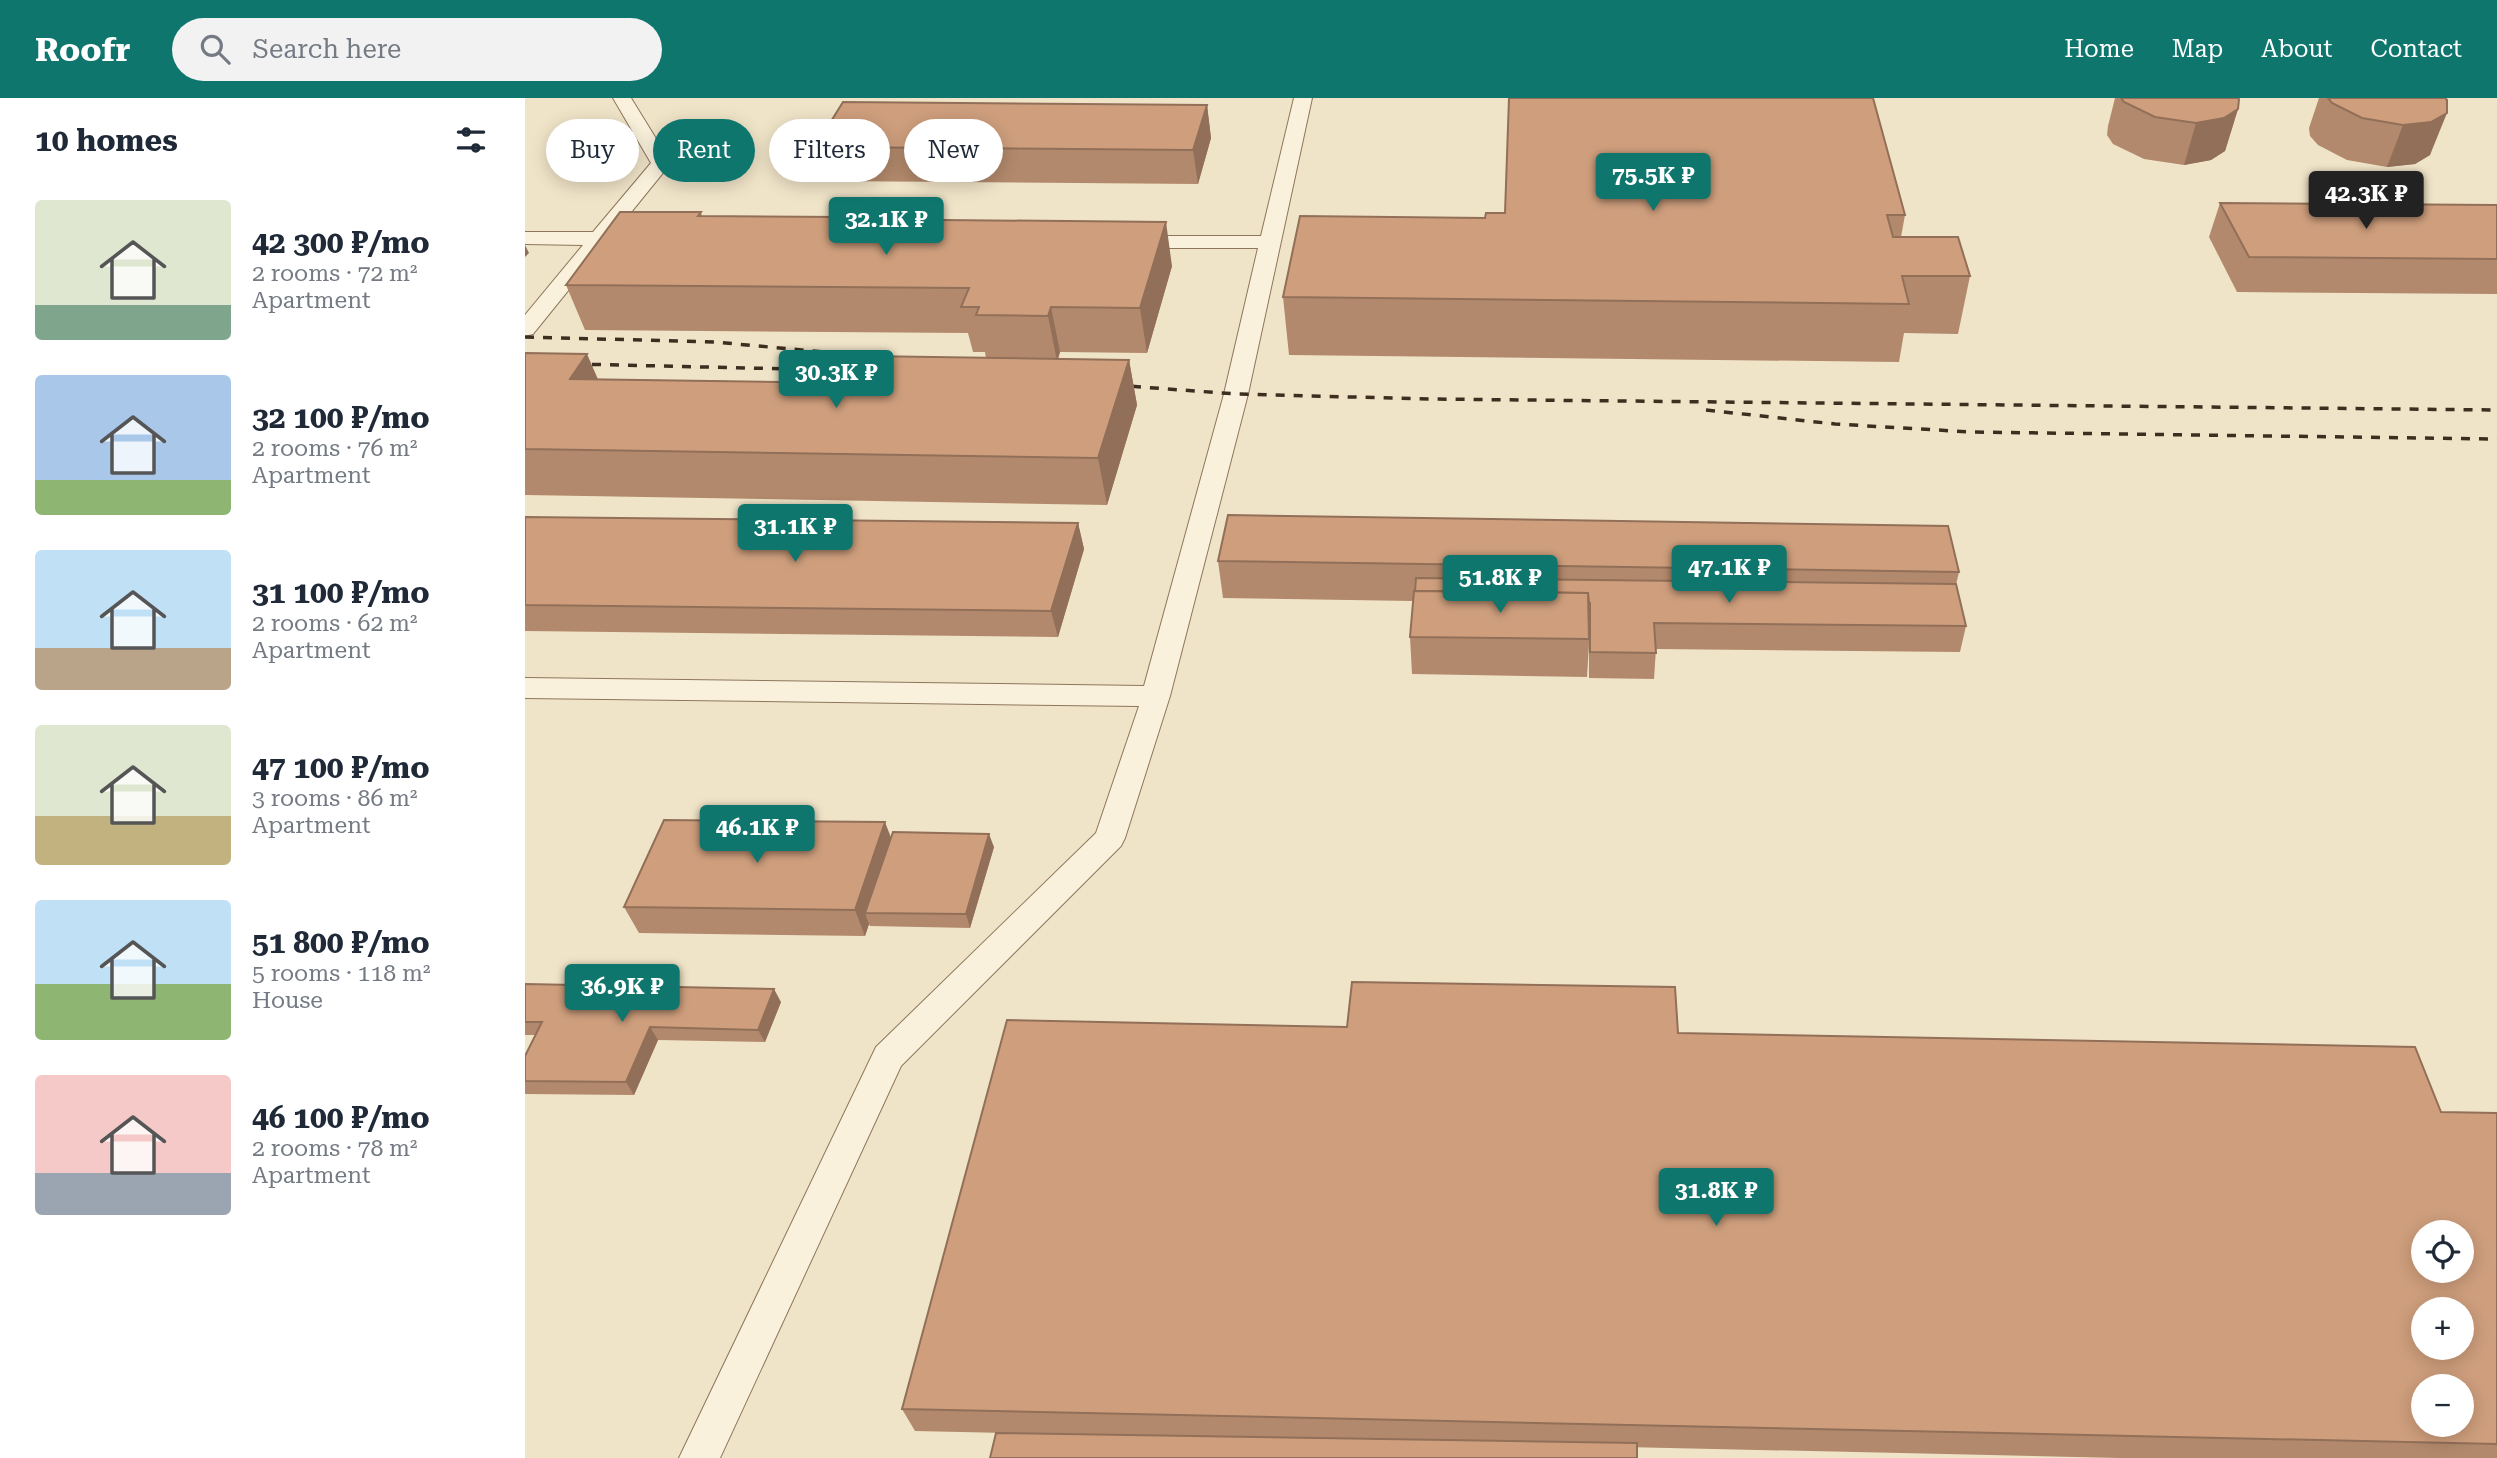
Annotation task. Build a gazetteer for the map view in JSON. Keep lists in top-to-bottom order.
{
  "page": {
    "header": "Roofr",
    "search": "Search here",
    "nav": [
      "Home",
      "Map",
      "About",
      "Contact"
    ],
    "heading": "10 homes",
    "chip": [
      "Buy",
      "Rent",
      "Filters",
      "New"
    ],
    "price": [
      "75.5K ₽",
      "42.3K ₽",
      "32.1K ₽",
      "30.3K ₽",
      "31.1K ₽",
      "47.1K ₽",
      "51.8K ₽",
      "46.1K ₽",
      "36.9K ₽",
      "31.8K ₽"
    ],
    "list": [
      {
        "name": "42 300 ₽/mo",
        "note": "2 rooms · 72 m² · Apartment"
      },
      {
        "name": "32 100 ₽/mo",
        "note": "2 rooms · 76 m² · Apartment"
      },
      {
        "name": "31 100 ₽/mo",
        "note": "2 rooms · 62 m² · Apartment"
      },
      {
        "name": "47 100 ₽/mo",
        "note": "3 rooms · 86 m² · Apartment"
      },
      {
        "name": "51 800 ₽/mo",
        "note": "5 rooms · 118 m² · House"
      },
      {
        "name": "46 100 ₽/mo",
        "note": "2 rooms · 78 m² · Apartment"
      }
    ],
    "map_buttons": ["+", "−"]
  }
}
